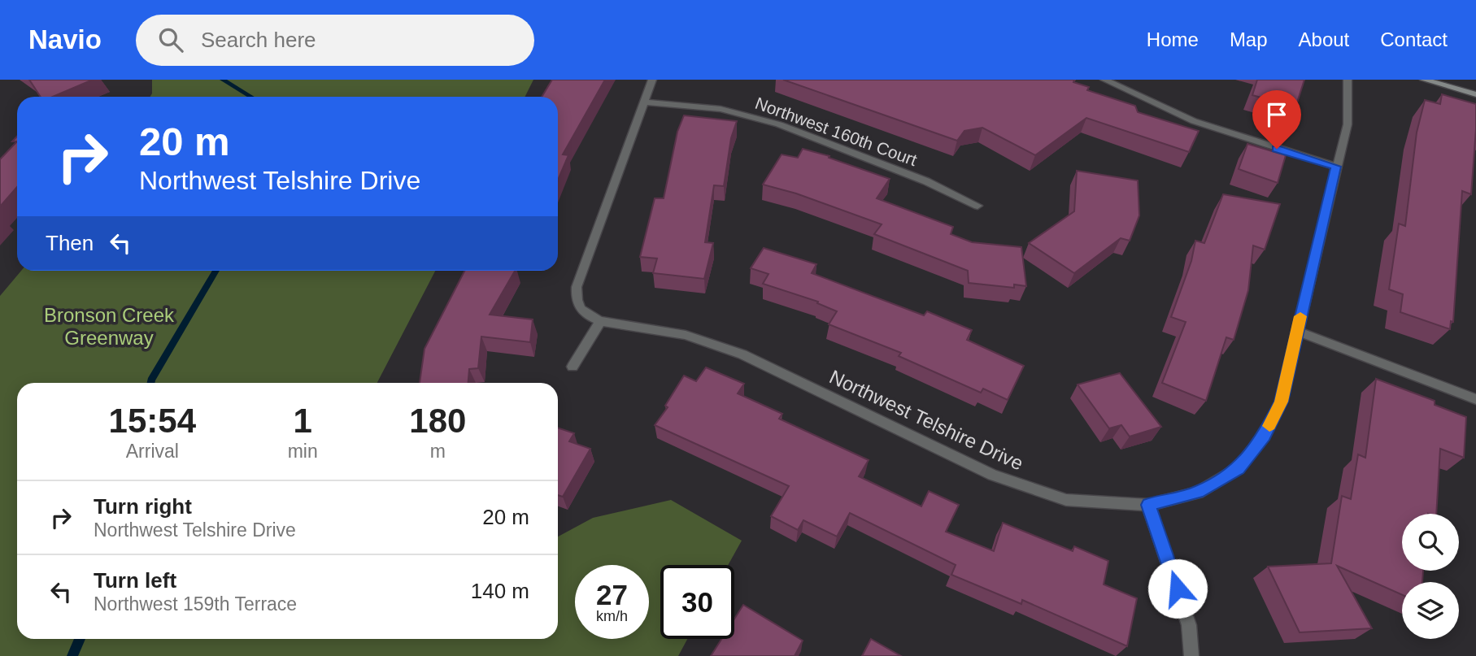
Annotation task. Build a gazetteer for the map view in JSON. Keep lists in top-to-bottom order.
{
  "streets": {
    "street": ["Northwest 160th Court", "Northwest Telshire Drive"]
  },
  "parks": ["Bronson Creek Greenway"],
  "page": {
    "header": "Navio",
    "search": "Search here",
    "nav": [
      "Home",
      "Map",
      "About",
      "Contact"
    ],
    "turn": ["20 m", "Northwest Telshire Drive"],
    "then": "Then",
    "eta": [
      "15:54",
      "Arrival",
      "1",
      "min",
      "180",
      "m"
    ],
    "list": [
      {
        "name": "Turn right",
        "note": "Northwest Telshire Drive",
        "value": "20 m"
      },
      {
        "name": "Turn left",
        "note": "Northwest 159th Terrace",
        "value": "140 m"
      }
    ],
    "speed": "27 km/h",
    "limit": "30"
  }
}
